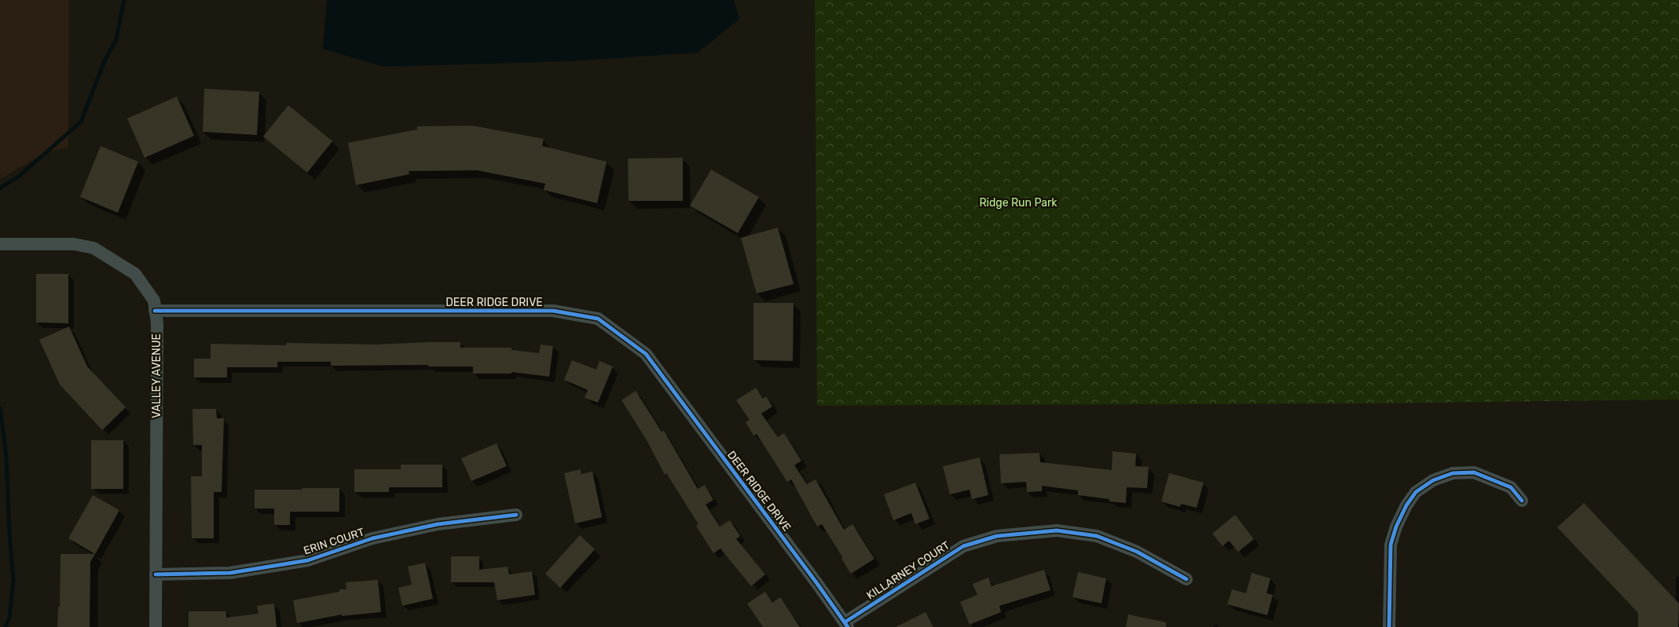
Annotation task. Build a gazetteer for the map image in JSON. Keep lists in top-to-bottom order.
{
  "streets": {
    "street": [
      "DEER RIDGE DRIVE",
      "VALLEY AVENUE",
      "ERIN COURT",
      "KILLARNEY COURT"
    ]
  },
  "crossings": [
    ["DEER RIDGE DRIVE", "VALLEY AVENUE"],
    ["DEER RIDGE DRIVE", "KILLARNEY COURT"],
    ["VALLEY AVENUE", "ERIN COURT"]
  ],
  "parks": ["Ridge Run Park"]
}
